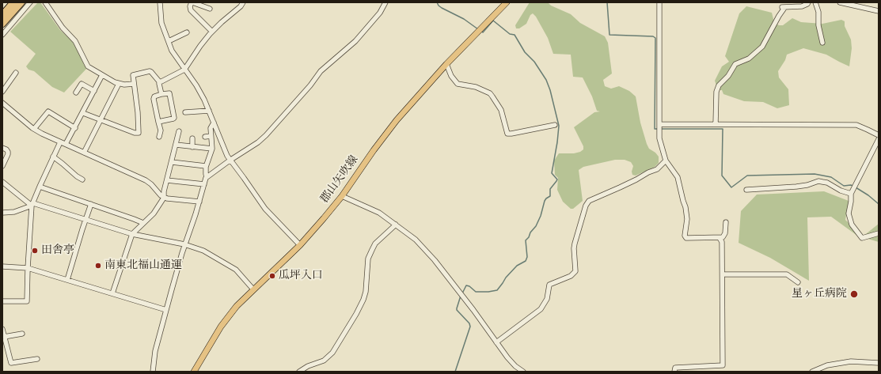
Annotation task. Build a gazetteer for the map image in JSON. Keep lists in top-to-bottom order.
{
  "streets": {
    "main road": ["郡山矢吹線"]
  },
  "places": [
    "田舎亭",
    "南東北福山通運",
    "瓜坪入口",
    "星ヶ丘病院"
  ]
}
